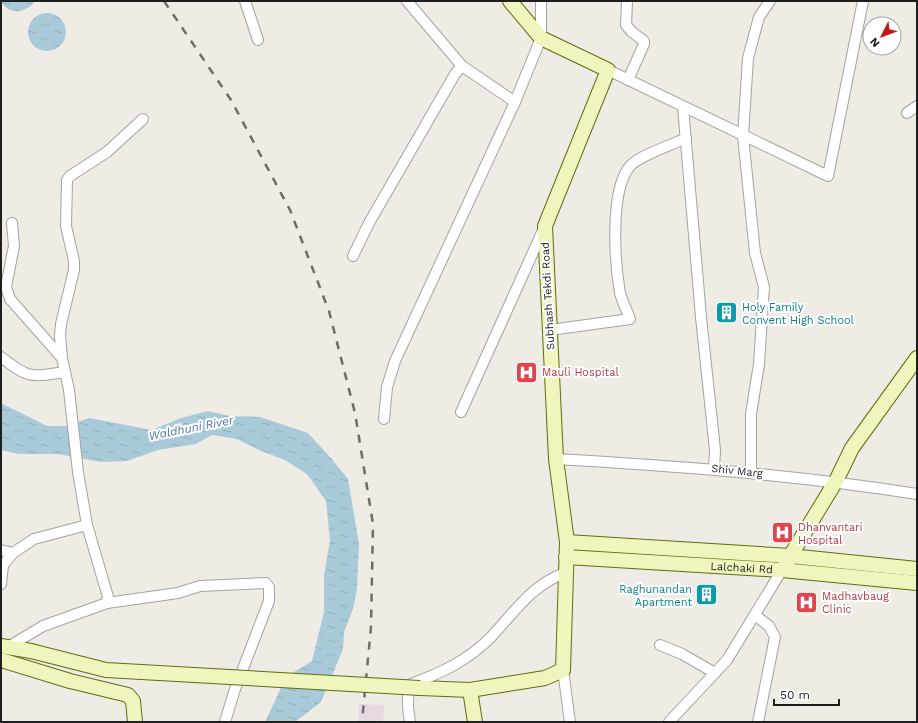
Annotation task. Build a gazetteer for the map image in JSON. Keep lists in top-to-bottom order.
{
  "streets": {
    "main road": ["Subhash Tekdi Road", "Lalchaki Rd"],
    "street": ["Shiv Marg"]
  },
  "crossings": [
    ["Subhash Tekdi Road", "Shiv Marg"],
    ["Subhash Tekdi Road", "Lalchaki Rd"]
  ],
  "water": ["Waldhuni River"],
  "places": {
    "building": ["Holy Family Convent High School", "Raghunandan Apartment"],
    "hospital": ["Mauli Hospital", "Dhanvantari Hospital", "Madhavbaug Clinic"]
  },
  "scale_bar": "50 m",
  "north": "bottom left"
}
